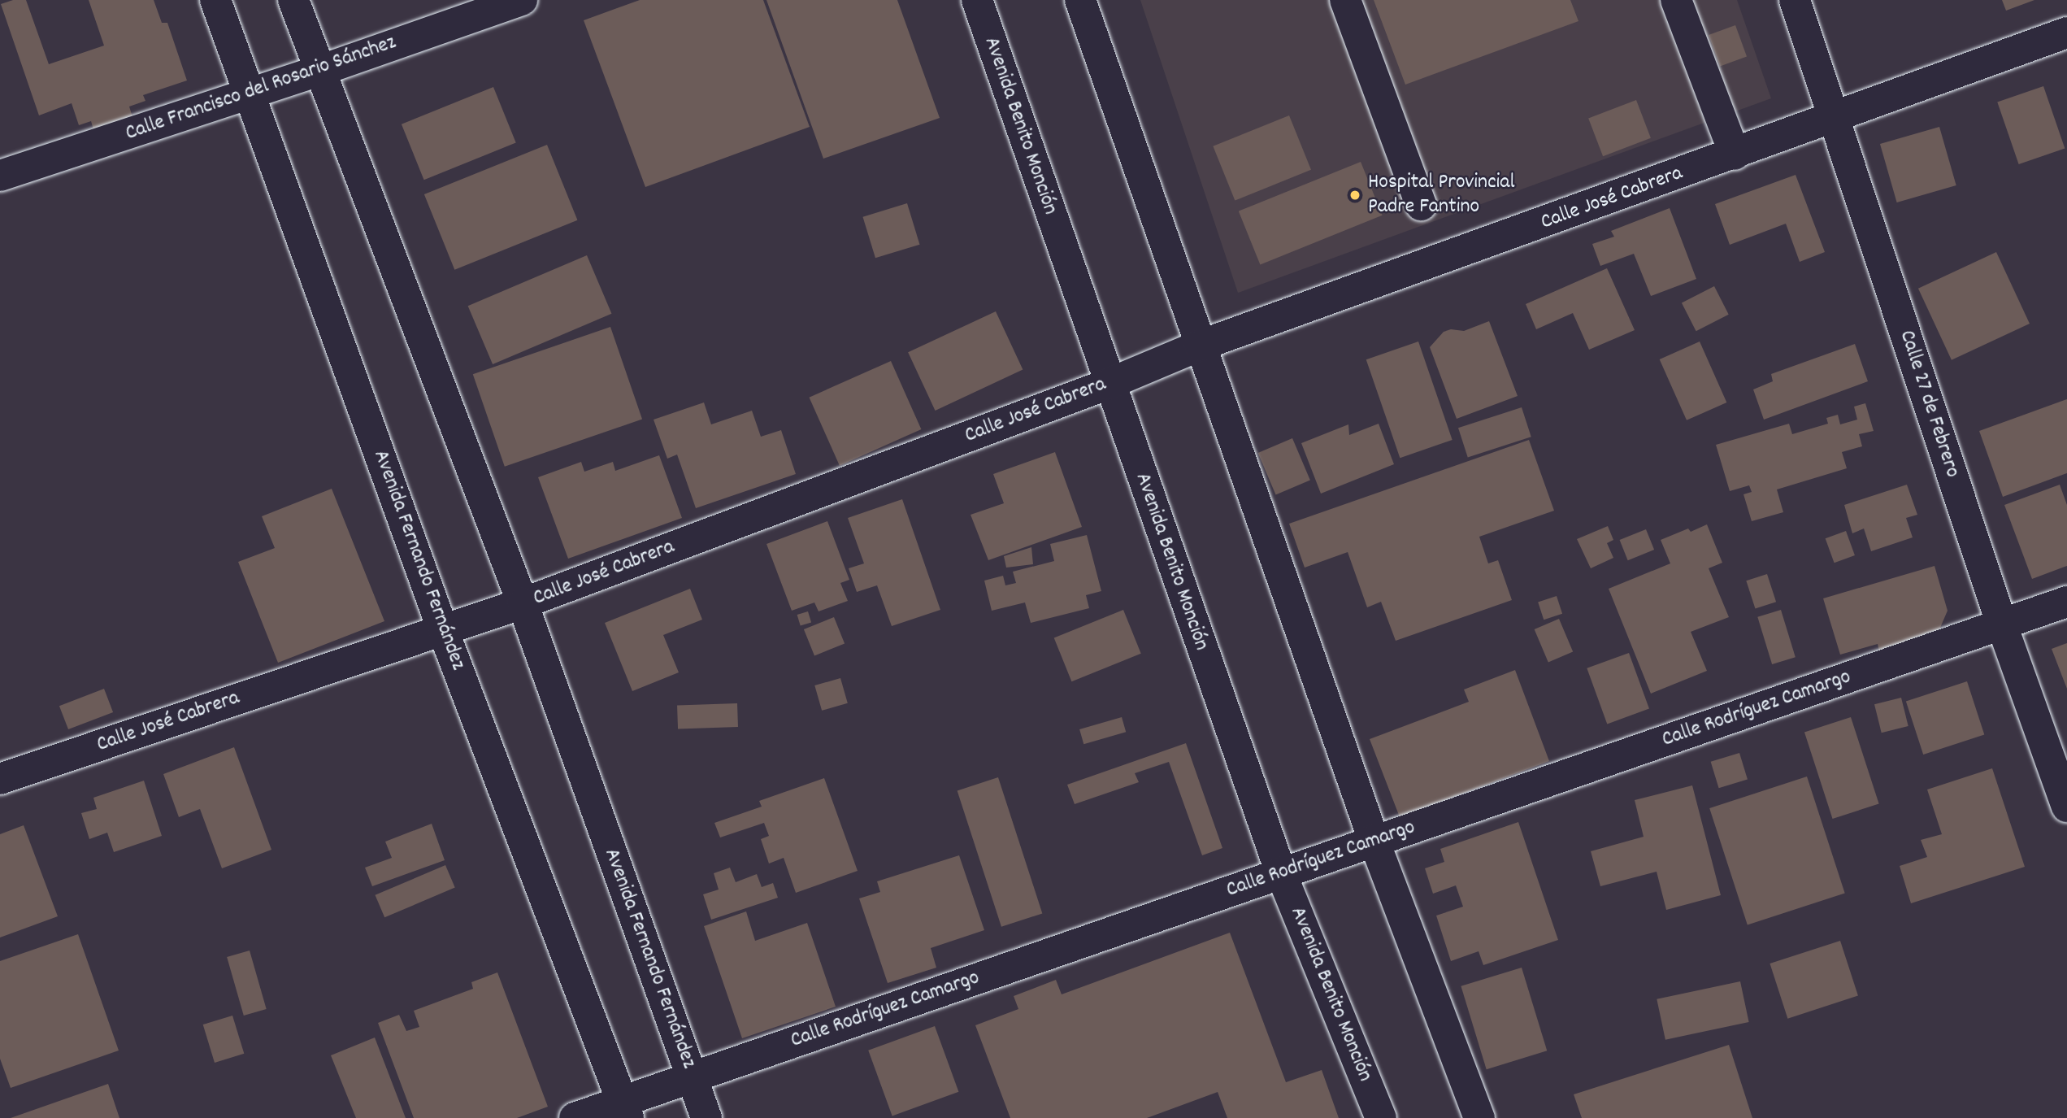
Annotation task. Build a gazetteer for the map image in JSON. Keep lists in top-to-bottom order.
{
  "streets": {
    "street": [
      "Calle Francisco del Rosario Sánchez",
      "Avenida Benito Monción",
      "Calle José Cabrera",
      "Calle 27 de Febrero",
      "Avenida Fernando Fernández",
      "Calle Rodríguez Camargo"
    ]
  },
  "crossings": [
    ["Calle Francisco del Rosario Sánchez", "Avenida Fernando Fernández"],
    ["Avenida Benito Monción", "Calle José Cabrera"],
    ["Avenida Benito Monción", "Calle Rodríguez Camargo"],
    ["Calle José Cabrera", "Calle 27 de Febrero"],
    ["Calle José Cabrera", "Avenida Fernando Fernández"],
    ["Calle 27 de Febrero", "Calle Rodríguez Camargo"],
    ["Avenida Fernando Fernández", "Calle Rodríguez Camargo"]
  ],
  "places": ["Hospital Provincial Padre Fantino"]
}
